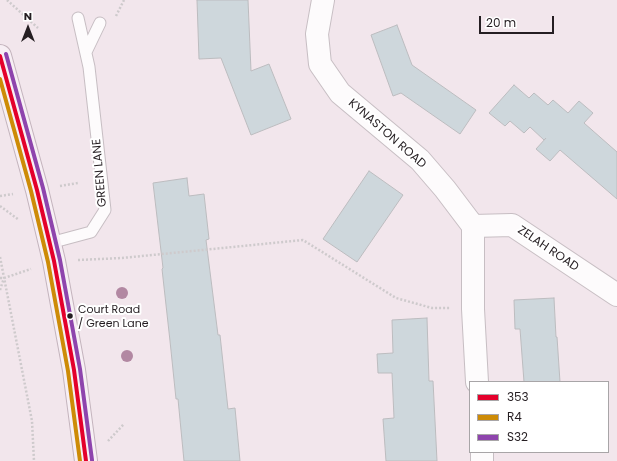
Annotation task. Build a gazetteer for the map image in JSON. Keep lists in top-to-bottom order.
{
  "streets": {
    "street": ["KYNASTON ROAD", "ZELAH ROAD"],
    "lane": ["GREEN LANE"]
  },
  "crossings": [
    ["KYNASTON ROAD", "ZELAH ROAD"]
  ],
  "places": ["Court Road / Green Lane"],
  "lines": ["transit line S32", "transit line 353", "transit line R4"],
  "legend": ["353", "R4", "S32"],
  "scale_bar": "20 m",
  "north": "top"
}
